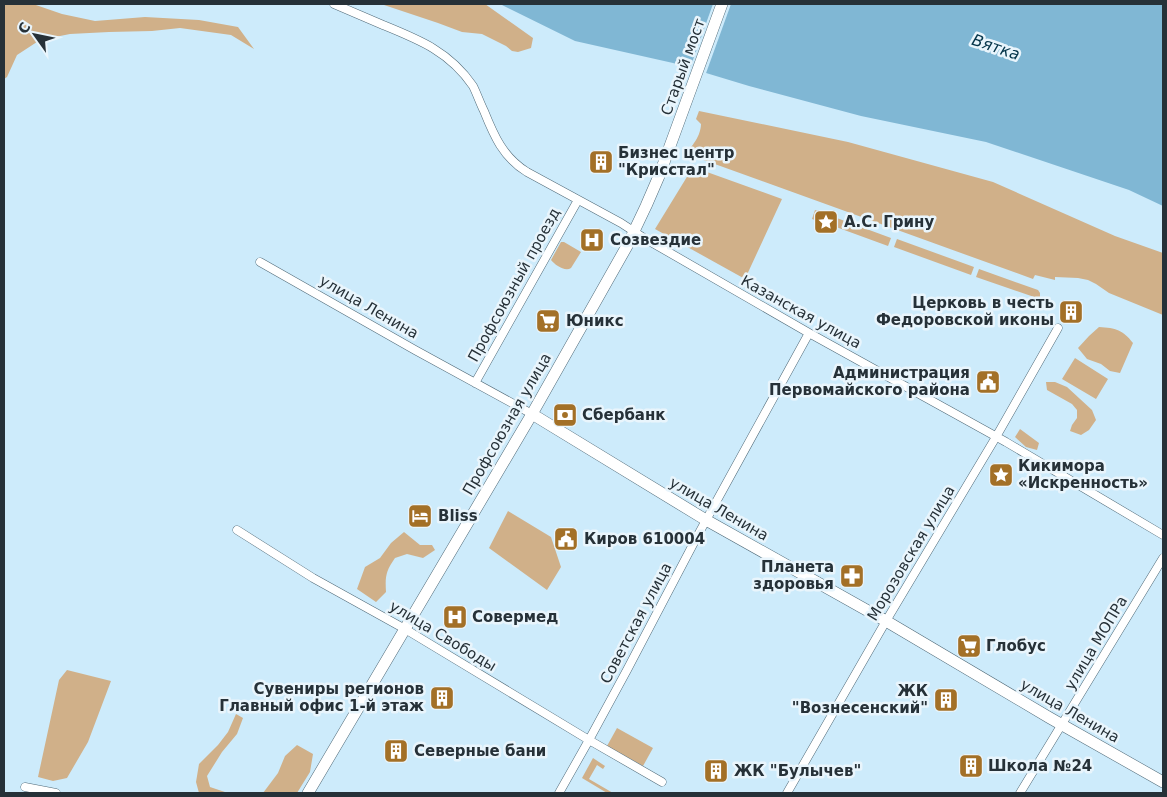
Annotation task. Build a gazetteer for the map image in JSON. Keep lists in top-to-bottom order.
{
  "streets": {
    "main road": ["Старый мост", "улица Ленина", "Профсоюзная улица"],
    "street": [
      "Профсоюзный проезд",
      "Казанская улица",
      "Морозовская улица",
      "Советская улица",
      "улица Свободы",
      "улица МОПРа"
    ]
  },
  "crossings": [
    ["Старый мост", "Профсоюзная улица"],
    ["Профсоюзный проезд", "улица Ленина"],
    ["Профсоюзный проезд", "Казанская улица"],
    ["улица Ленина", "Профсоюзная улица"],
    ["улица Ленина", "Морозовская улица"],
    ["улица Ленина", "Советская улица"],
    ["улица Ленина", "улица МОПРа"],
    ["Казанская улица", "Профсоюзная улица"],
    ["Казанская улица", "Морозовская улица"],
    ["Казанская улица", "Советская улица"],
    ["Профсоюзная улица", "улица Свободы"],
    ["Советская улица", "улица Свободы"]
  ],
  "water": ["Вятка"],
  "places": {
    "building": [
      "Бизнес центр \"Крисстал\"",
      "Церковь в честь Федоровской иконы",
      "Сувениры регионов Главный офис 1-й этаж",
      "ЖК \"Вознесенский\"",
      "Северные бани",
      "Школа №24",
      "ЖК \"Булычев\""
    ],
    "place": ["А.С. Грину", "Кикимора «Искренность»"],
    "hospital": ["Созвездие", "Совермед"],
    "supermarket": ["Юникс", "Глобус"],
    "public building": ["Администрация Первомайского района", "Киров 610004"],
    "bank": ["Сбербанк"],
    "hotel": ["Bliss"],
    "pharmacy": ["Планета здоровья"]
  },
  "north": "top left"
}
